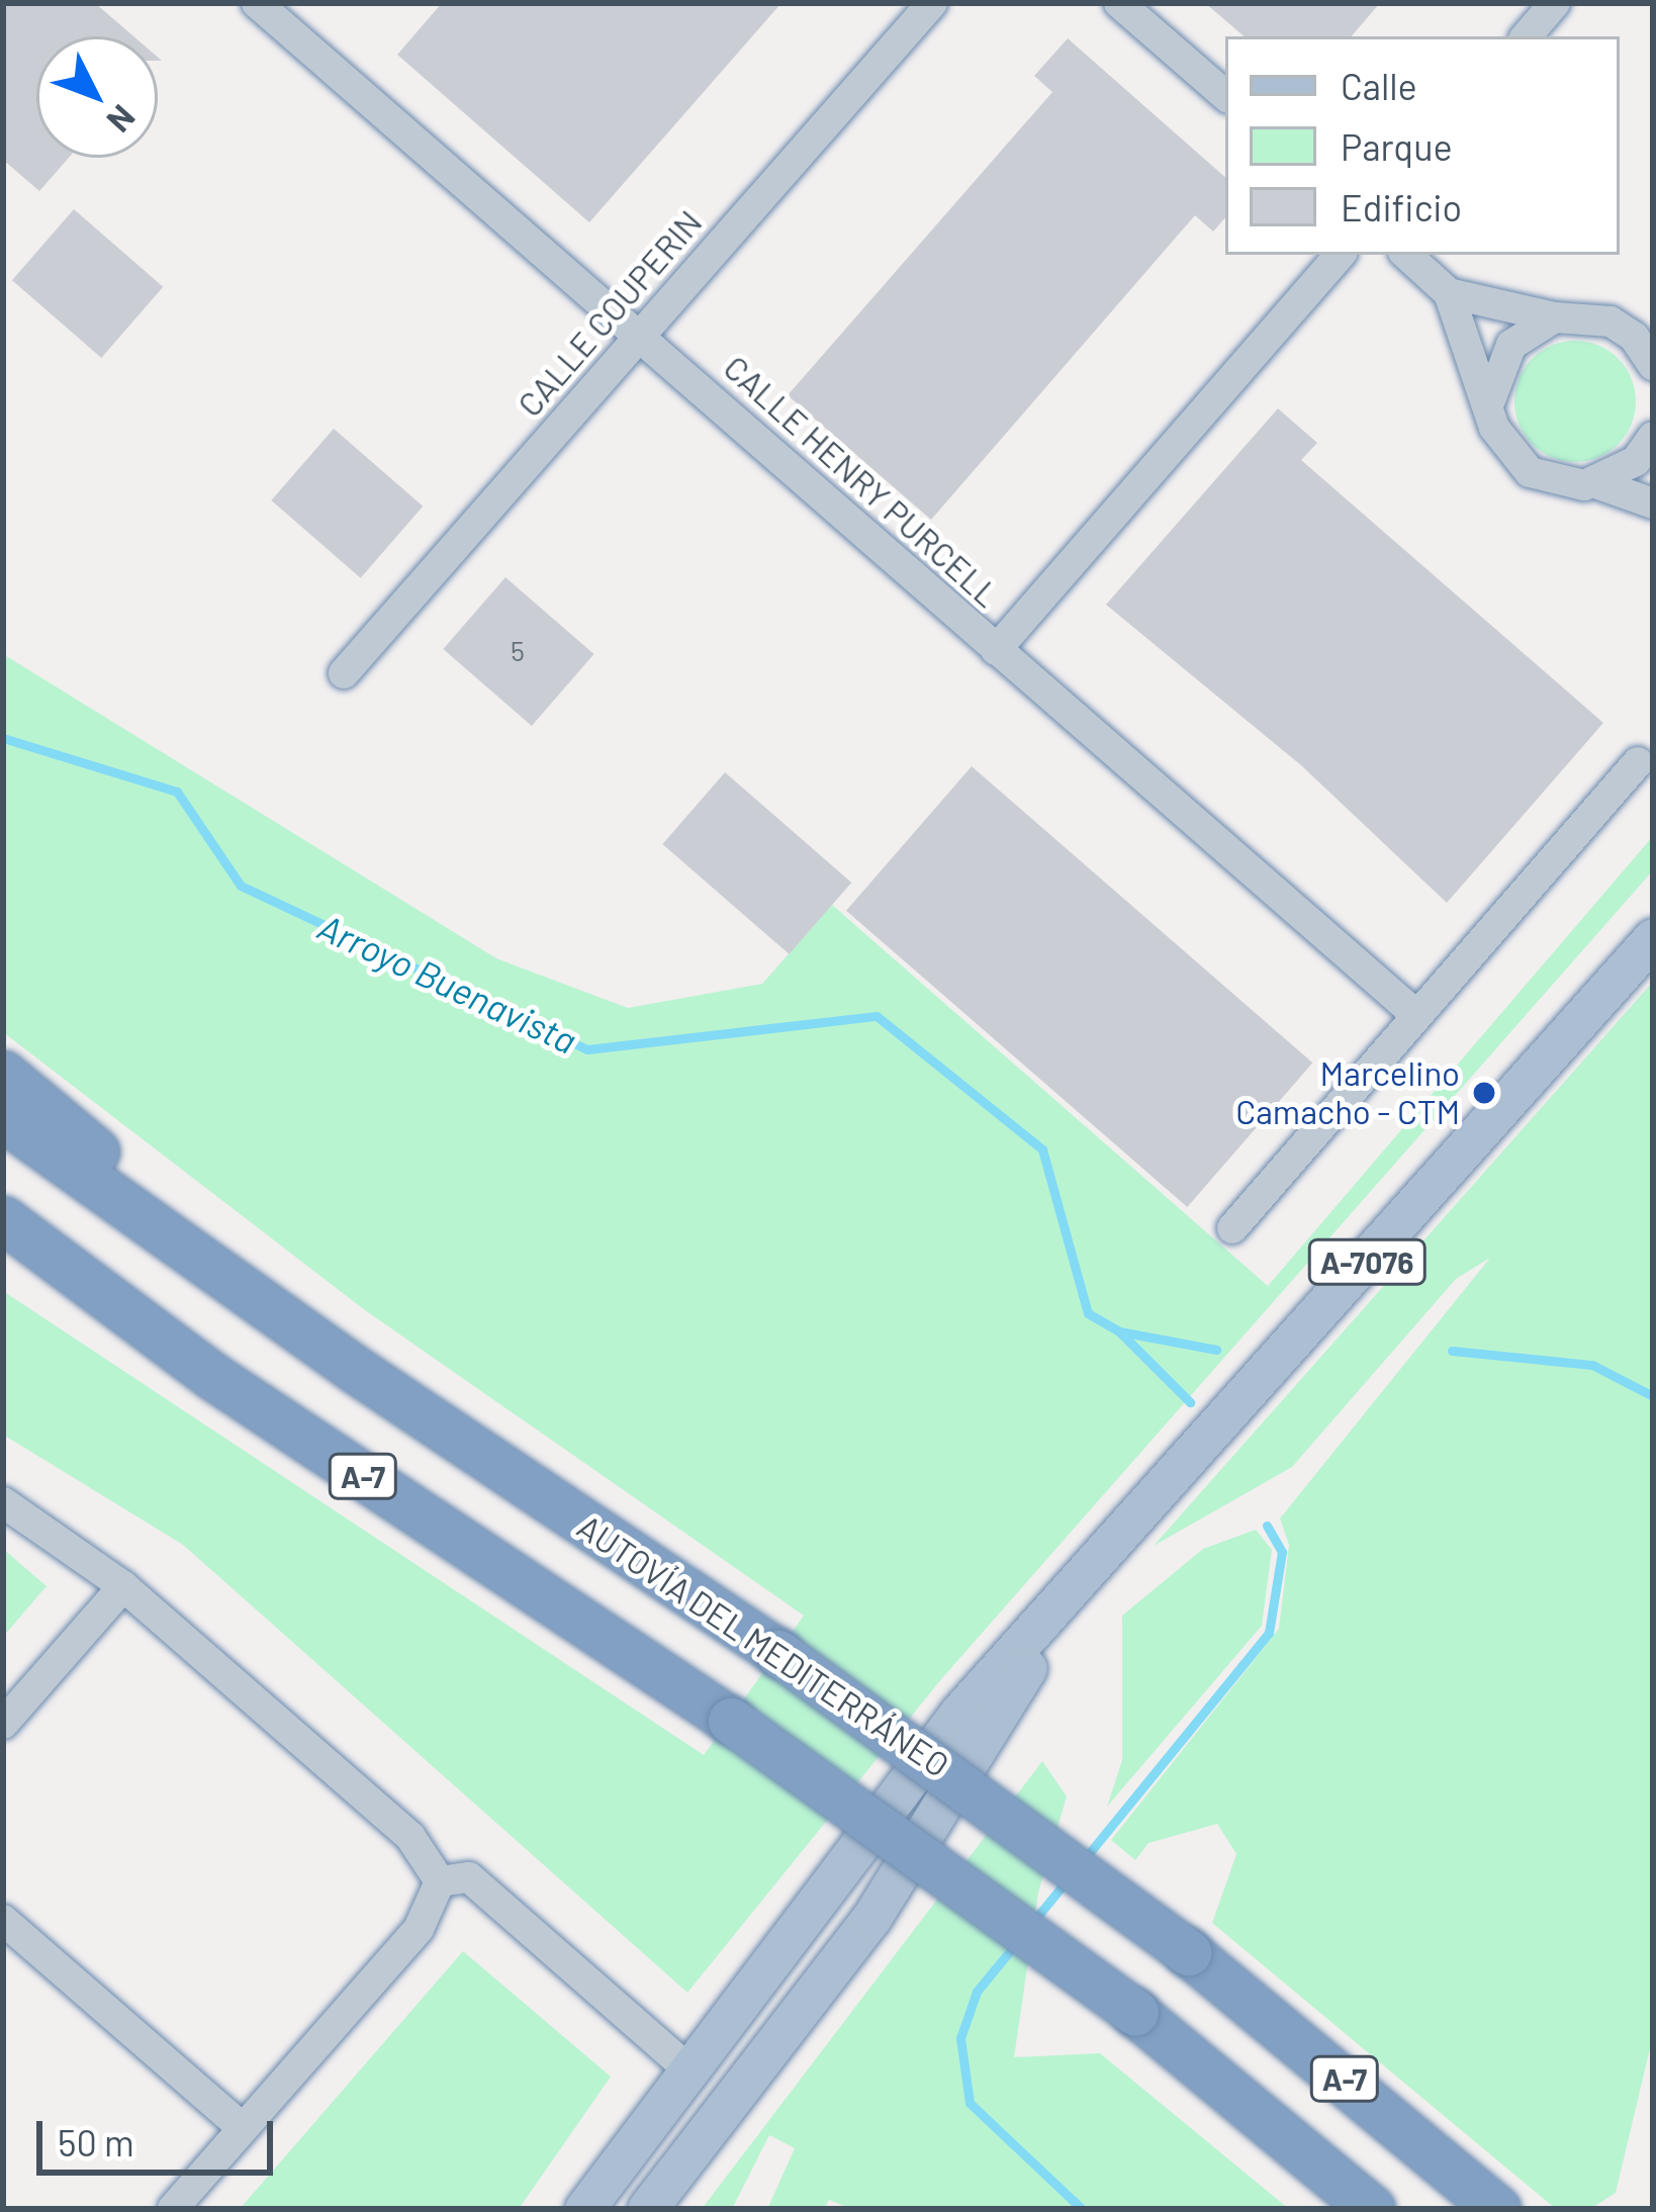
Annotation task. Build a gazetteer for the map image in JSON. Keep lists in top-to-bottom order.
{
  "streets": {
    "highway": ["A-7", "AUTOVÍA DEL MEDITERRÁNEO"],
    "main road": ["A-7076"],
    "street": ["CALLE COUPERIN", "CALLE HENRY PURCELL"]
  },
  "crossings": [
    ["CALLE COUPERIN", "CALLE HENRY PURCELL"]
  ],
  "water": ["Arroyo Buenavista"],
  "places": ["Marcelino Camacho - CTM"],
  "house_numbers": ["5"],
  "legend": ["Calle", "Parque", "Edificio"],
  "scale_bar": "50 m",
  "north": "bottom right"
}
